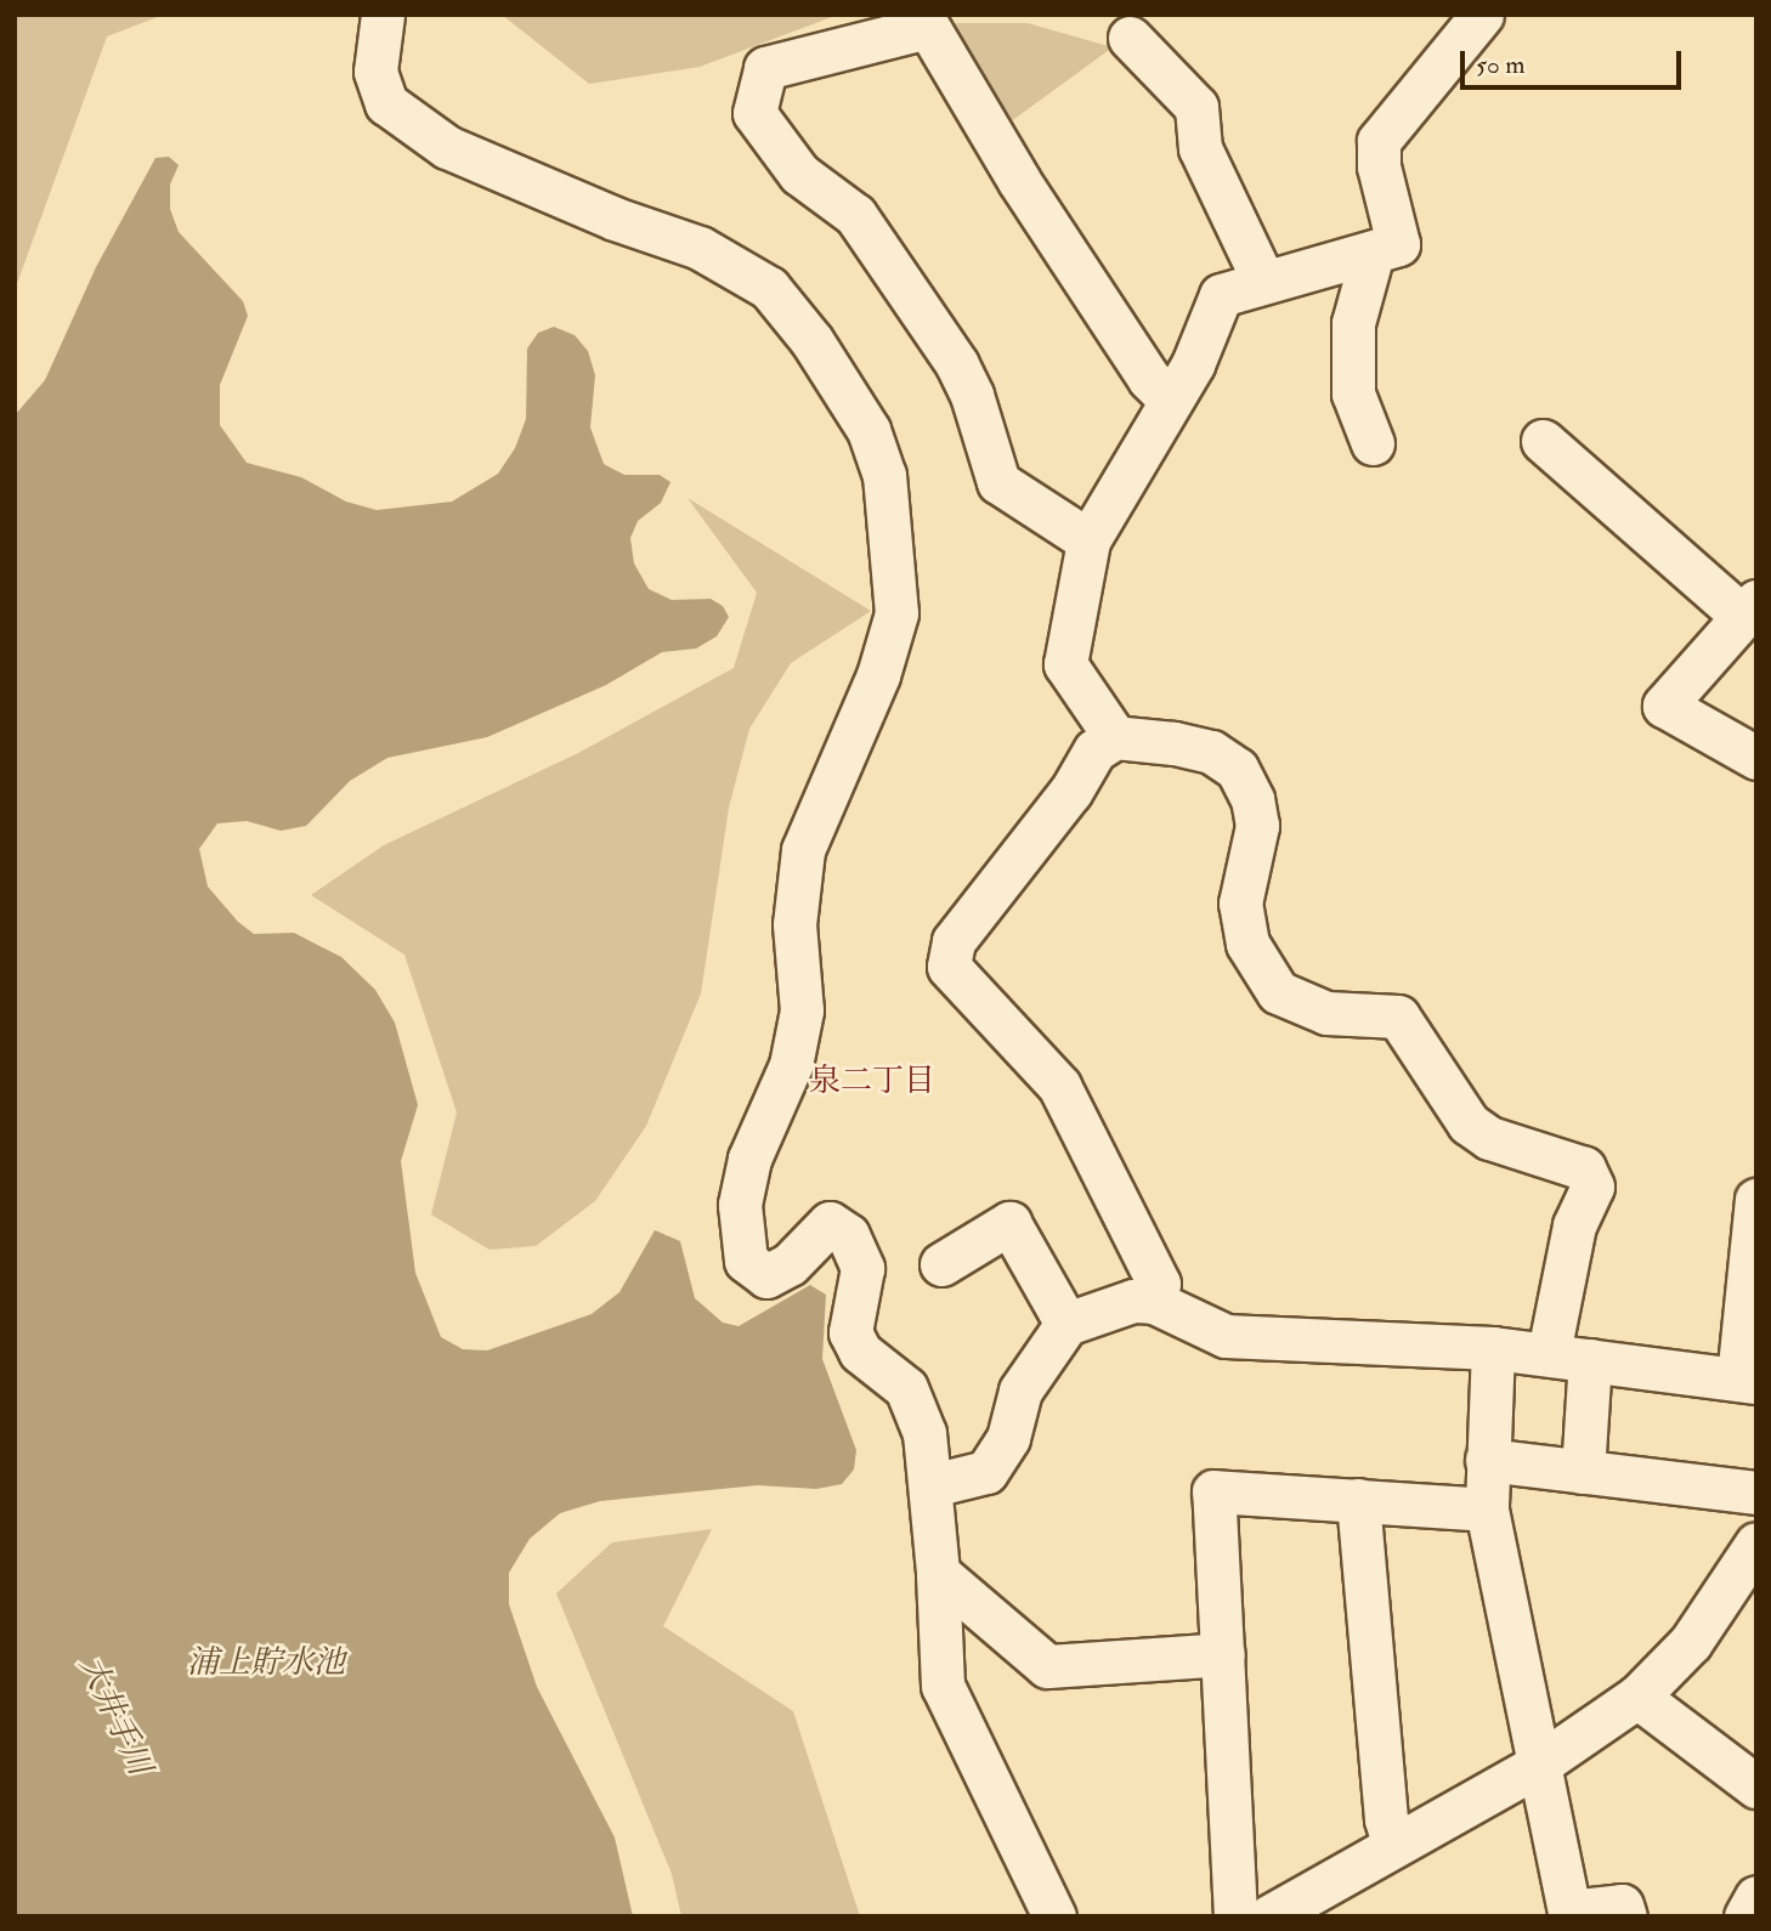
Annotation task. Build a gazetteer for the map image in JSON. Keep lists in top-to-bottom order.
{
  "districts": ["泉二丁目"],
  "water": ["浦上貯水池", "大井手川"],
  "scale_bar": "50 m"
}
